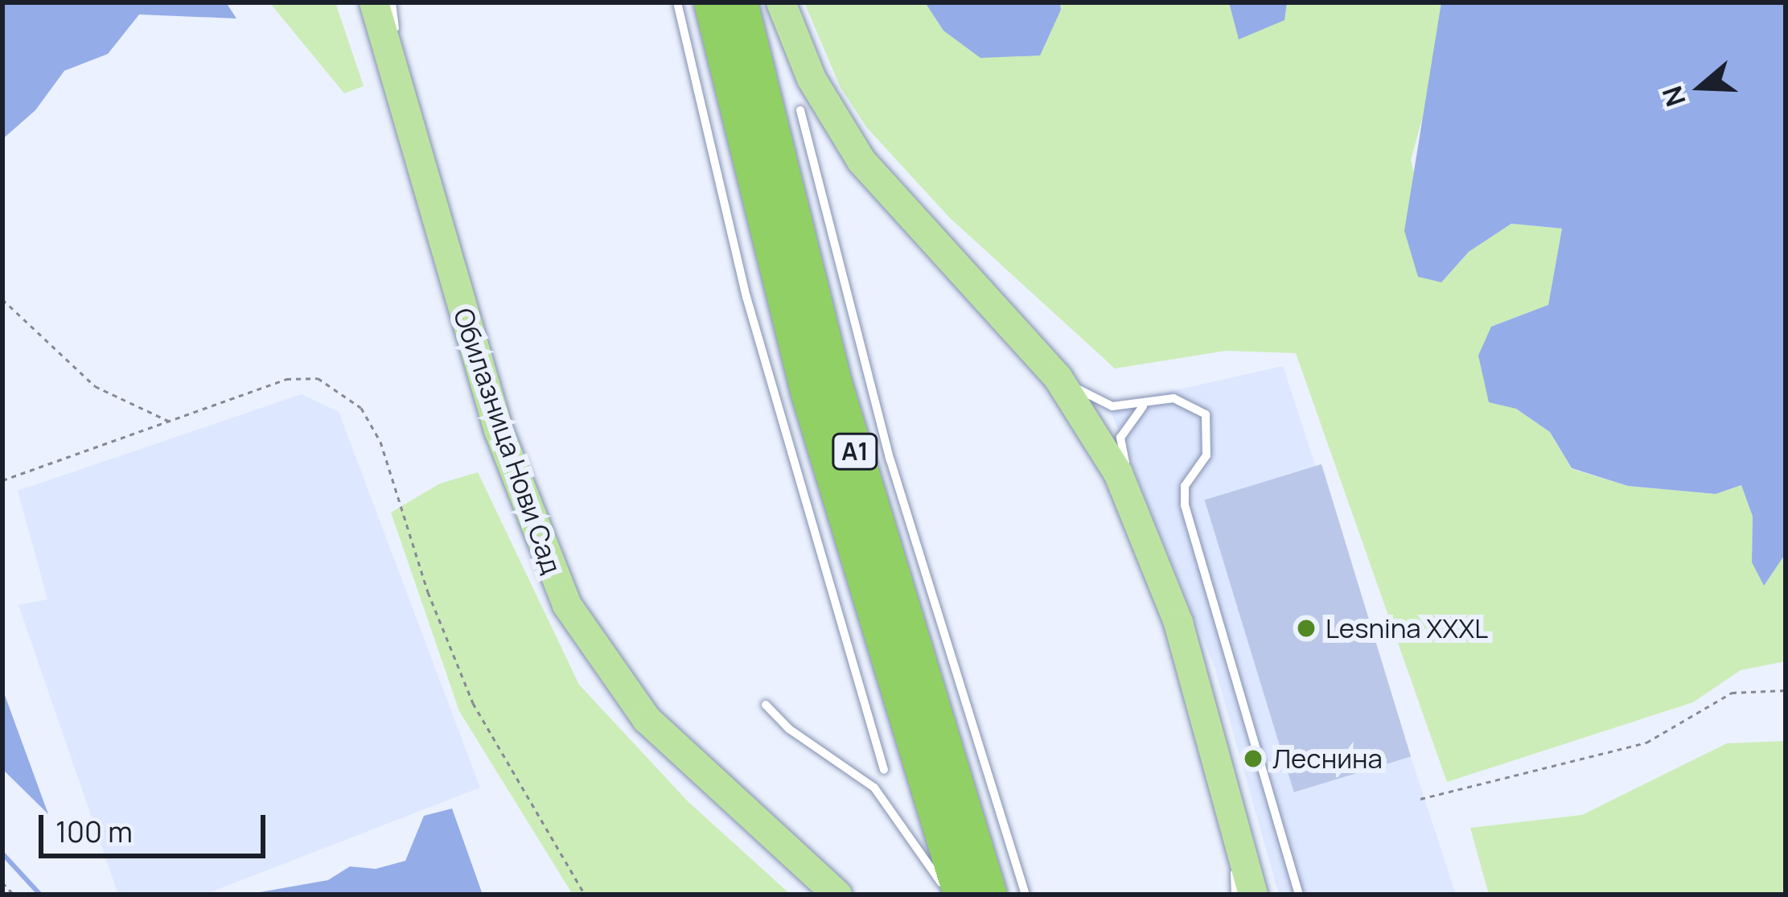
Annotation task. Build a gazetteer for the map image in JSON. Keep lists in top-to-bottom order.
{
  "streets": {
    "highway": ["A1"],
    "main road": ["Обилазница Нови Сад"]
  },
  "places": ["Lesnina XXXL", "Леснина"],
  "scale_bar": "100 m",
  "north": "left"
}
